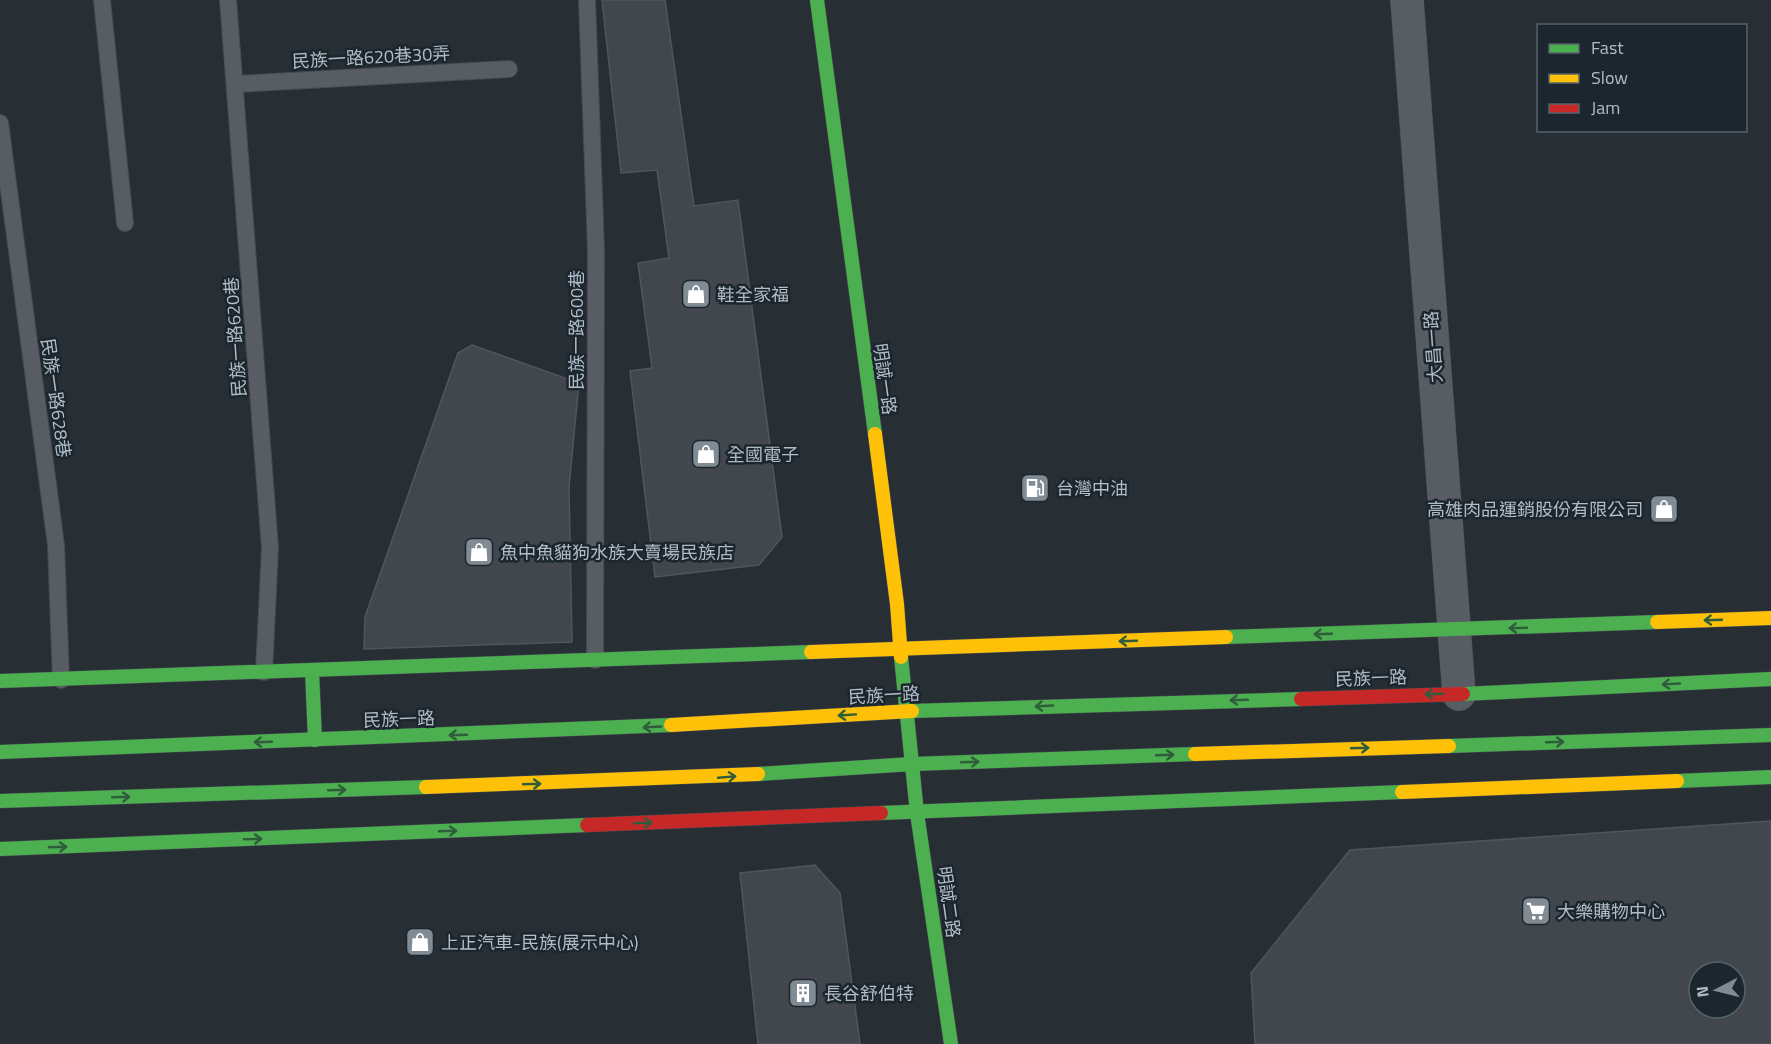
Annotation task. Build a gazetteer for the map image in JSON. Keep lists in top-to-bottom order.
{
  "streets": {
    "main road": ["明誠一路", "民族一路", "明誠二路"],
    "street": ["大昌一路"],
    "lane": [
      "民族一路620巷30弄",
      "民族一路600巷",
      "民族一路620巷",
      "民族一路628巷"
    ]
  },
  "crossings": [
    ["民族一路620巷30弄", "民族一路620巷"],
    ["大昌一路", "民族一路"],
    ["明誠一路", "民族一路"],
    ["明誠一路", "明誠二路"]
  ],
  "places": {
    "shop": [
      "鞋全家福",
      "全國電子",
      "高雄肉品運銷股份有限公司",
      "魚中魚貓狗水族大賣場民族店",
      "上正汽車-民族(展示中心)"
    ],
    "fuel station": ["台灣中油"],
    "supermarket": ["大樂購物中心"],
    "building": ["長谷舒伯特"]
  },
  "legend": ["Fast", "Slow", "Jam"],
  "north": "left"
}
